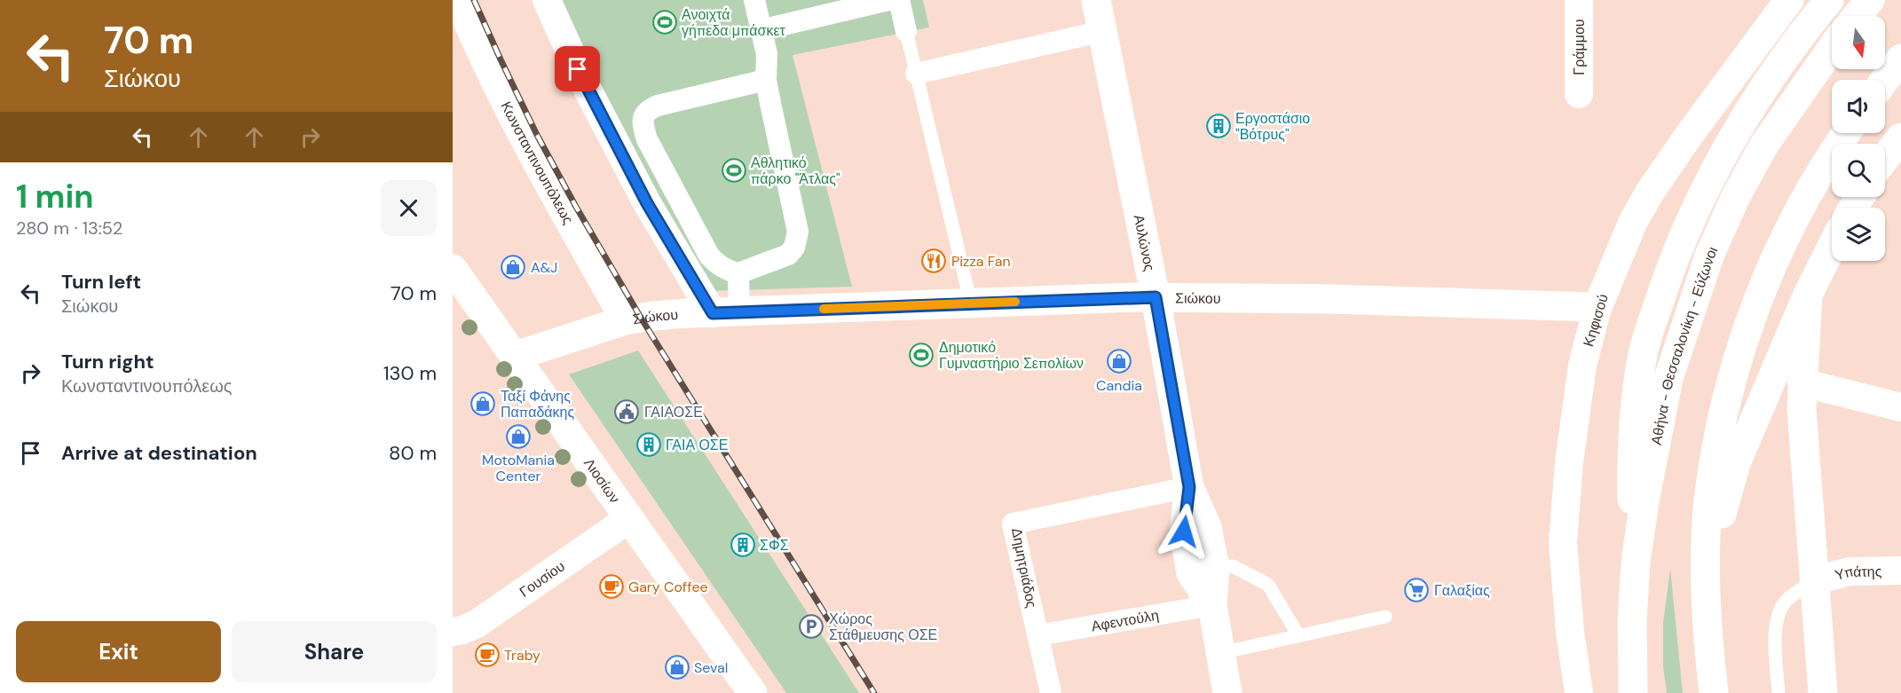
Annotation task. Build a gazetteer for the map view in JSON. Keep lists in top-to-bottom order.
{
  "streets": {
    "main road": [
      "Αυλώνος",
      "Σιώκου",
      "Κηφισού",
      "Αθήνα - Θεσσαλονίκη - Εύζωνοι",
      "Λιοσίων"
    ],
    "street": [
      "Γράμμου",
      "Κωνσταντινουπόλεως",
      "Δημητριάδος",
      "Υπάτης",
      "Γουσίου",
      "Αφεντούλη"
    ]
  },
  "crossings": [
    ["Κωνσταντινουπόλεως", "Σιώκου"],
    ["Αυλώνος", "Σιώκου"],
    ["Αυλώνος", "Δημητριάδος"],
    ["Αυλώνος", "Αφεντούλη"],
    ["Σιώκου", "Κηφισού"],
    ["Σιώκου", "Λιοσίων"],
    ["Λιοσίων", "Γουσίου"],
    ["Δημητριάδος", "Αφεντούλη"]
  ],
  "places": {
    "sports": ["Ανοιχτά γήπεδα μπάσκετ", "Αθλητικό πάρκο \"Άτλας\"", "Δημοτικό Γυμναστήριο Σεπολίων"],
    "building": ["Εργοστάσιο \"Βότρυς\"", "ΓΑΙΑ ΟΣΕ", "ΣΦΣ"],
    "restaurant": ["Pizza Fan"],
    "shop": [
      "A&J",
      "Candia",
      "Ταξί Φάνης Παπαδάκης",
      "MotoMania Center",
      "Seval"
    ],
    "public building": ["ΓΑΙΑΟΣΕ"],
    "cafe": ["Gary Coffee", "Traby"],
    "supermarket": ["Γαλαξίας"],
    "parking": ["Χώρος Στάθμευσης ΟΣΕ"]
  },
  "north": "bottom",
  "page": {
    "turn": ["70 m", "Σιώκου"],
    "heading": ["1 min", "280 m · 13:52"],
    "list": [
      {
        "name": "Turn left",
        "note": "Σιώκου",
        "value": "70 m"
      },
      {
        "name": "Turn right",
        "note": "Κωνσταντινουπόλεως",
        "value": "130 m"
      },
      {
        "name": "Arrive at destination",
        "value": "80 m"
      }
    ],
    "buttons": ["Exit", "Share"]
  }
}
